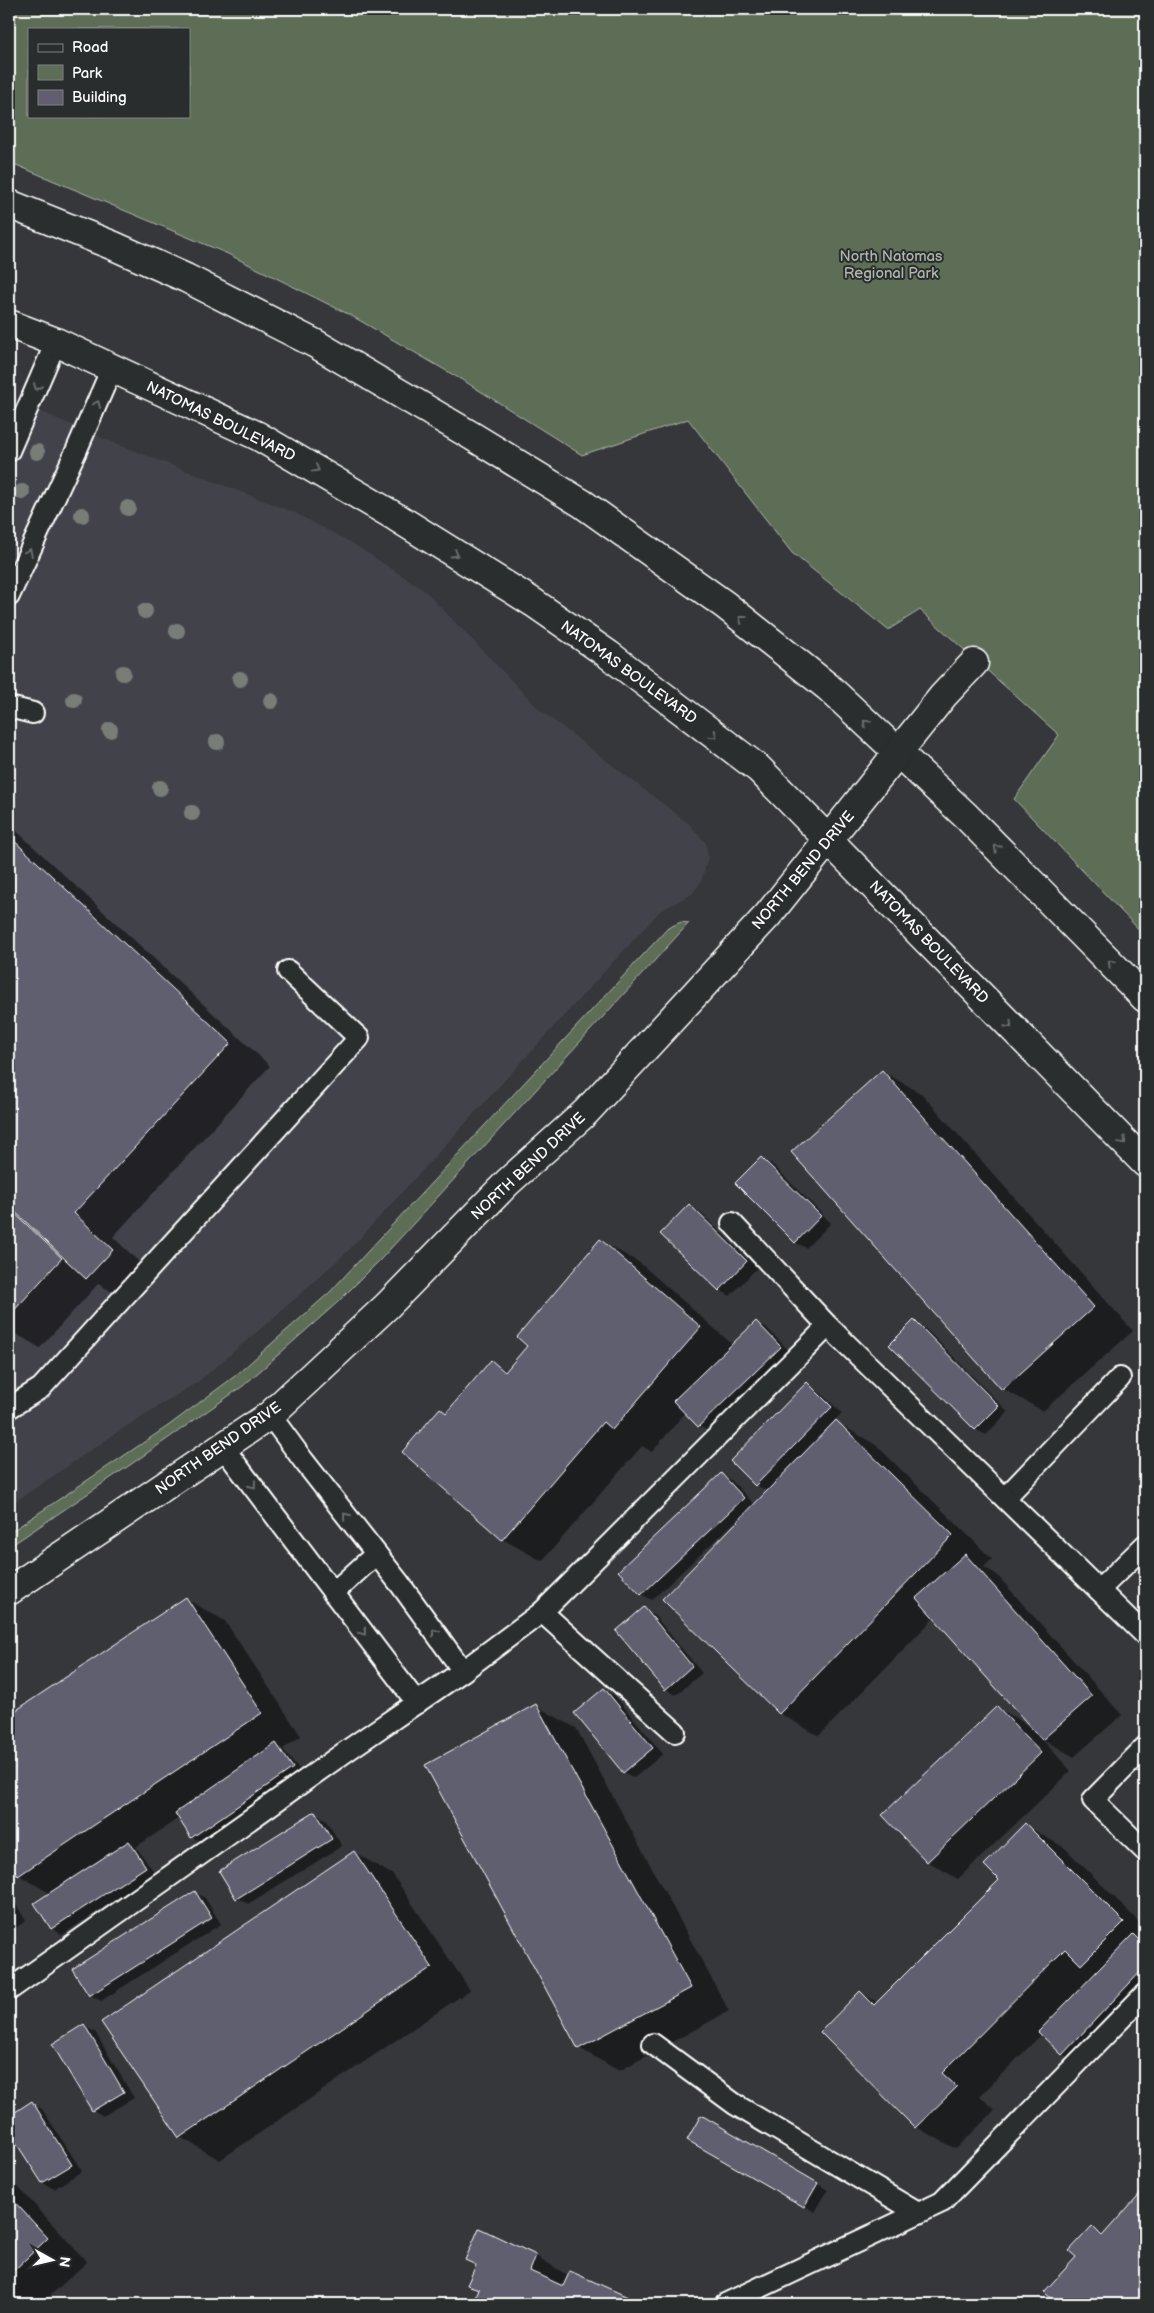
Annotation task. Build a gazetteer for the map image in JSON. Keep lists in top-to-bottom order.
{
  "streets": {
    "main road": ["NATOMAS BOULEVARD", "NORTH BEND DRIVE"]
  },
  "crossings": [
    ["NATOMAS BOULEVARD", "NORTH BEND DRIVE"]
  ],
  "parks": ["North Natomas Regional Park"],
  "legend": ["Road", "Park", "Building"],
  "north": "right"
}
